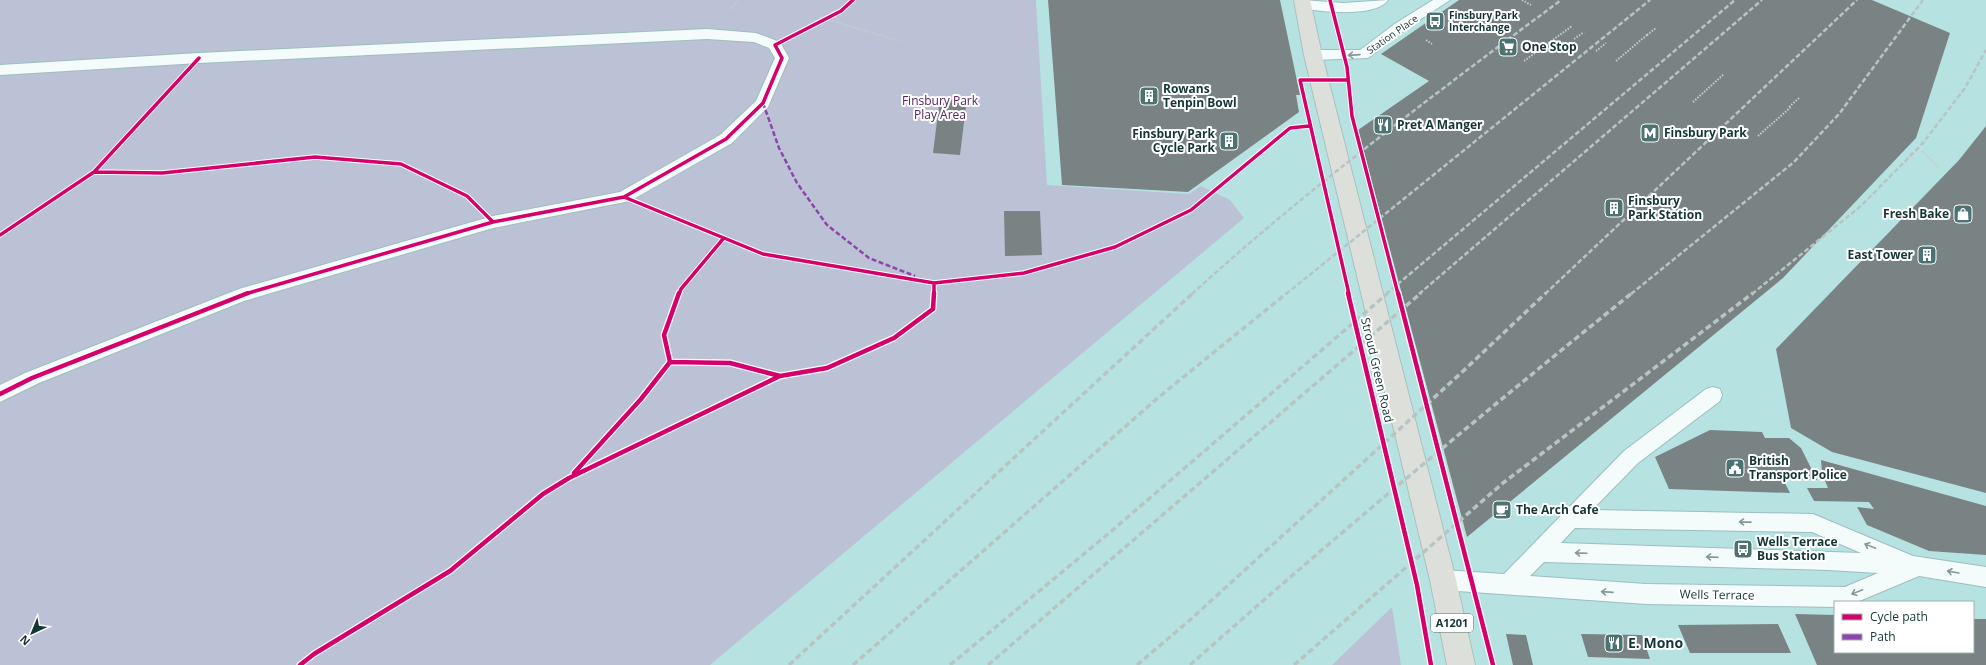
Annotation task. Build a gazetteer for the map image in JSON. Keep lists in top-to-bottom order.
{
  "streets": {
    "main road": ["Stroud Green Road", "A1201"],
    "lane": ["Station Place", "Wells Terrace"]
  },
  "crossings": [
    ["Station Place", "Stroud Green Road"],
    ["Stroud Green Road", "Wells Terrace"]
  ],
  "parks": ["Finsbury Park Play Area"],
  "places": {
    "bus stop": ["Finsbury Park Interchange", "Wells Terrace Bus Station"],
    "supermarket": ["One Stop"],
    "building": [
      "Rowans Tenpin Bowl",
      "Finsbury Park Cycle Park",
      "Finsbury Park Station",
      "East Tower"
    ],
    "restaurant": ["Pret A Manger", "E. Mono"],
    "metro station": ["Finsbury Park"],
    "shop": ["Fresh Bake"],
    "public building": ["British Transport Police"],
    "cafe": ["The Arch Cafe"]
  },
  "legend": ["Cycle path", "Path"],
  "north": "bottom left"
}
